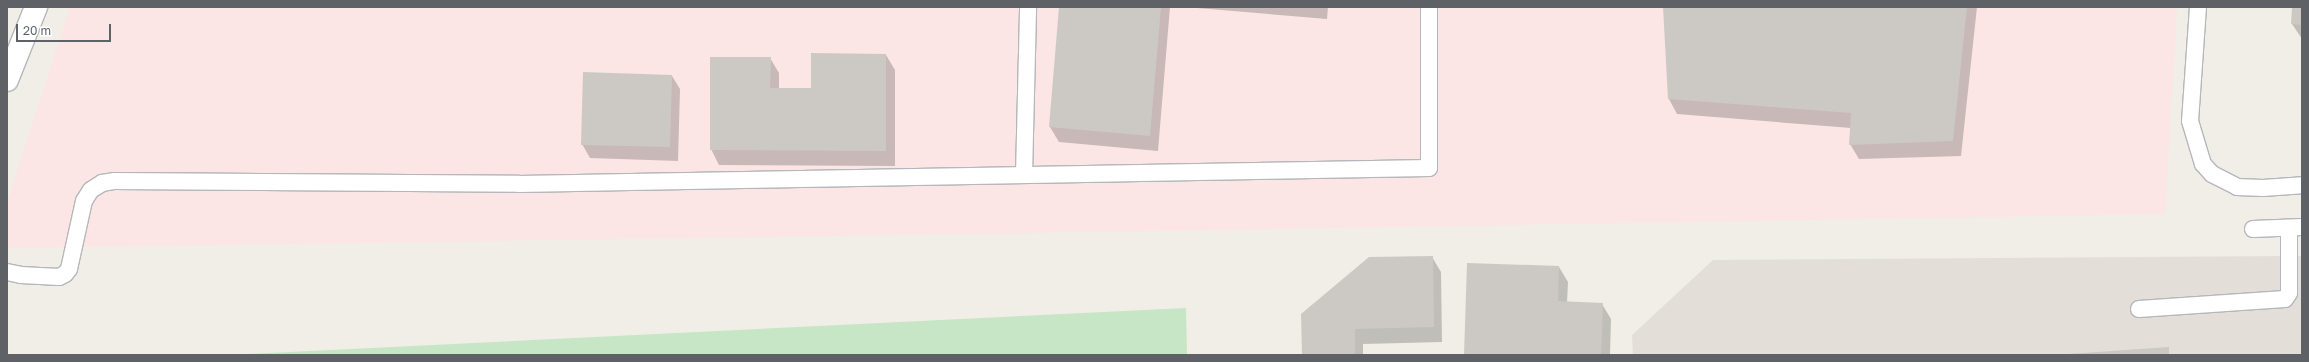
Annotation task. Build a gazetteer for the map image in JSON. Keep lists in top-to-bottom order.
{
  "scale_bar": "20 m"
}
